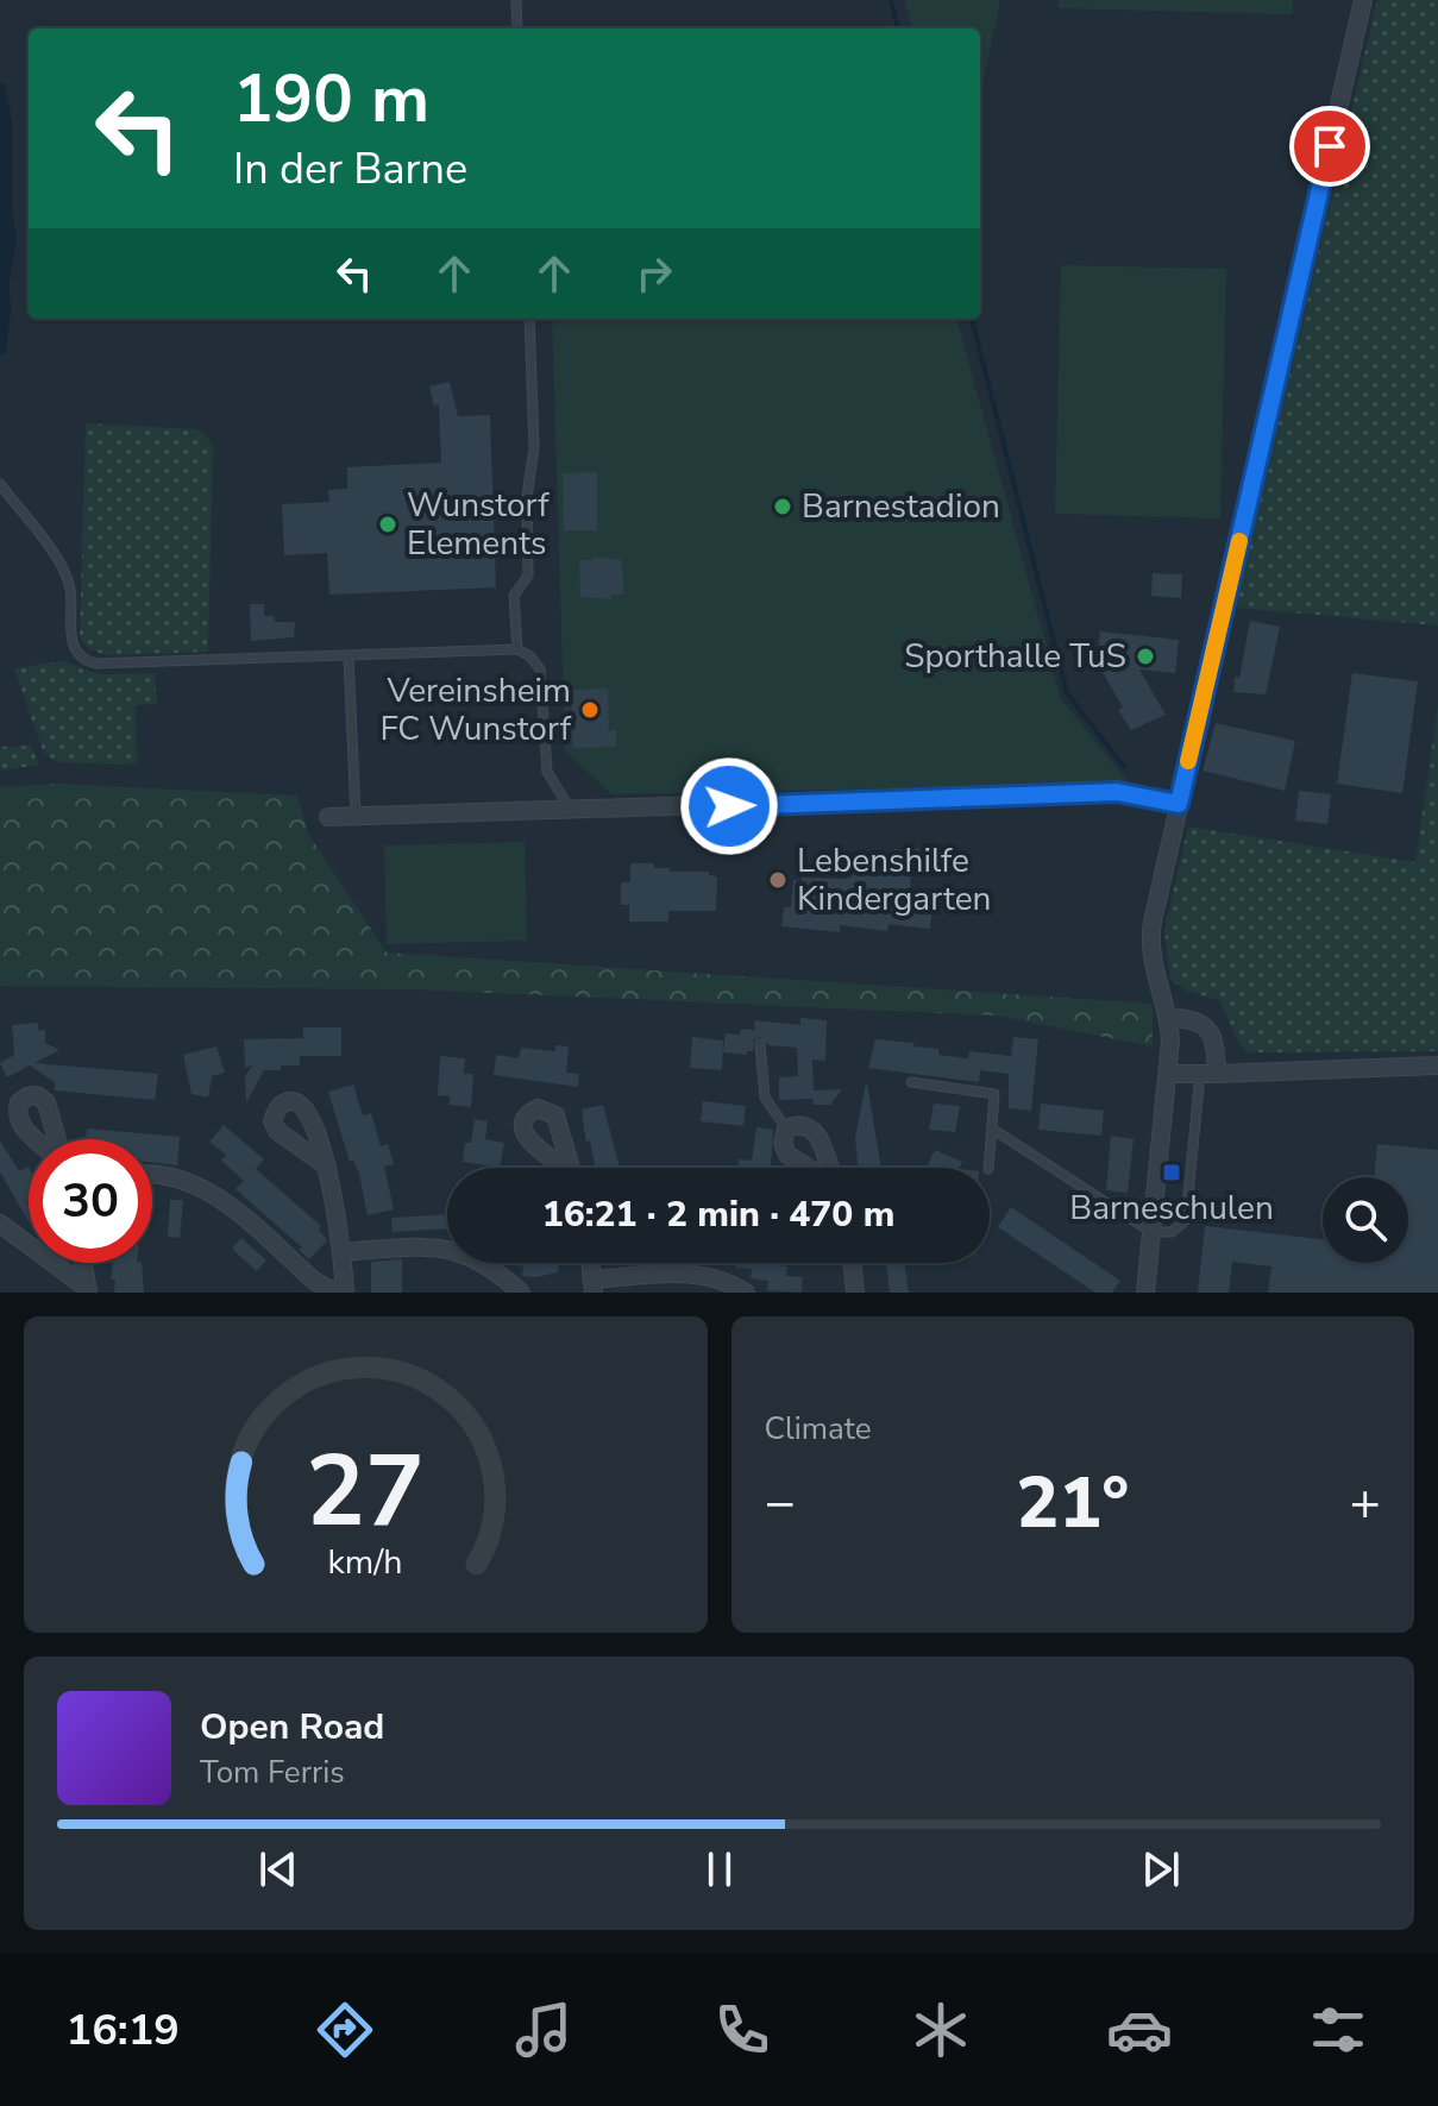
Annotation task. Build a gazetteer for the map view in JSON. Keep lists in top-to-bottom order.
{
  "places": {
    "other": [
      "Barnestadion",
      "Wunstorf Elements",
      "Sporthalle TuS",
      "Vereinsheim FC Wunstorf",
      "Lebenshilfe Kindergarten"
    ],
    "transit": ["Barneschulen"]
  },
  "page": {
    "turn": ["190 m", "In der Barne"],
    "limit": "30",
    "trip": "16:21 · 2 min · 470 m",
    "tile": "Climate",
    "heat": ["−", "21°", "+"],
    "song": ["Open Road", "Tom Ferris"],
    "tabs": "16:19",
    "gauge": ["27", "km/h"]
  }
}
